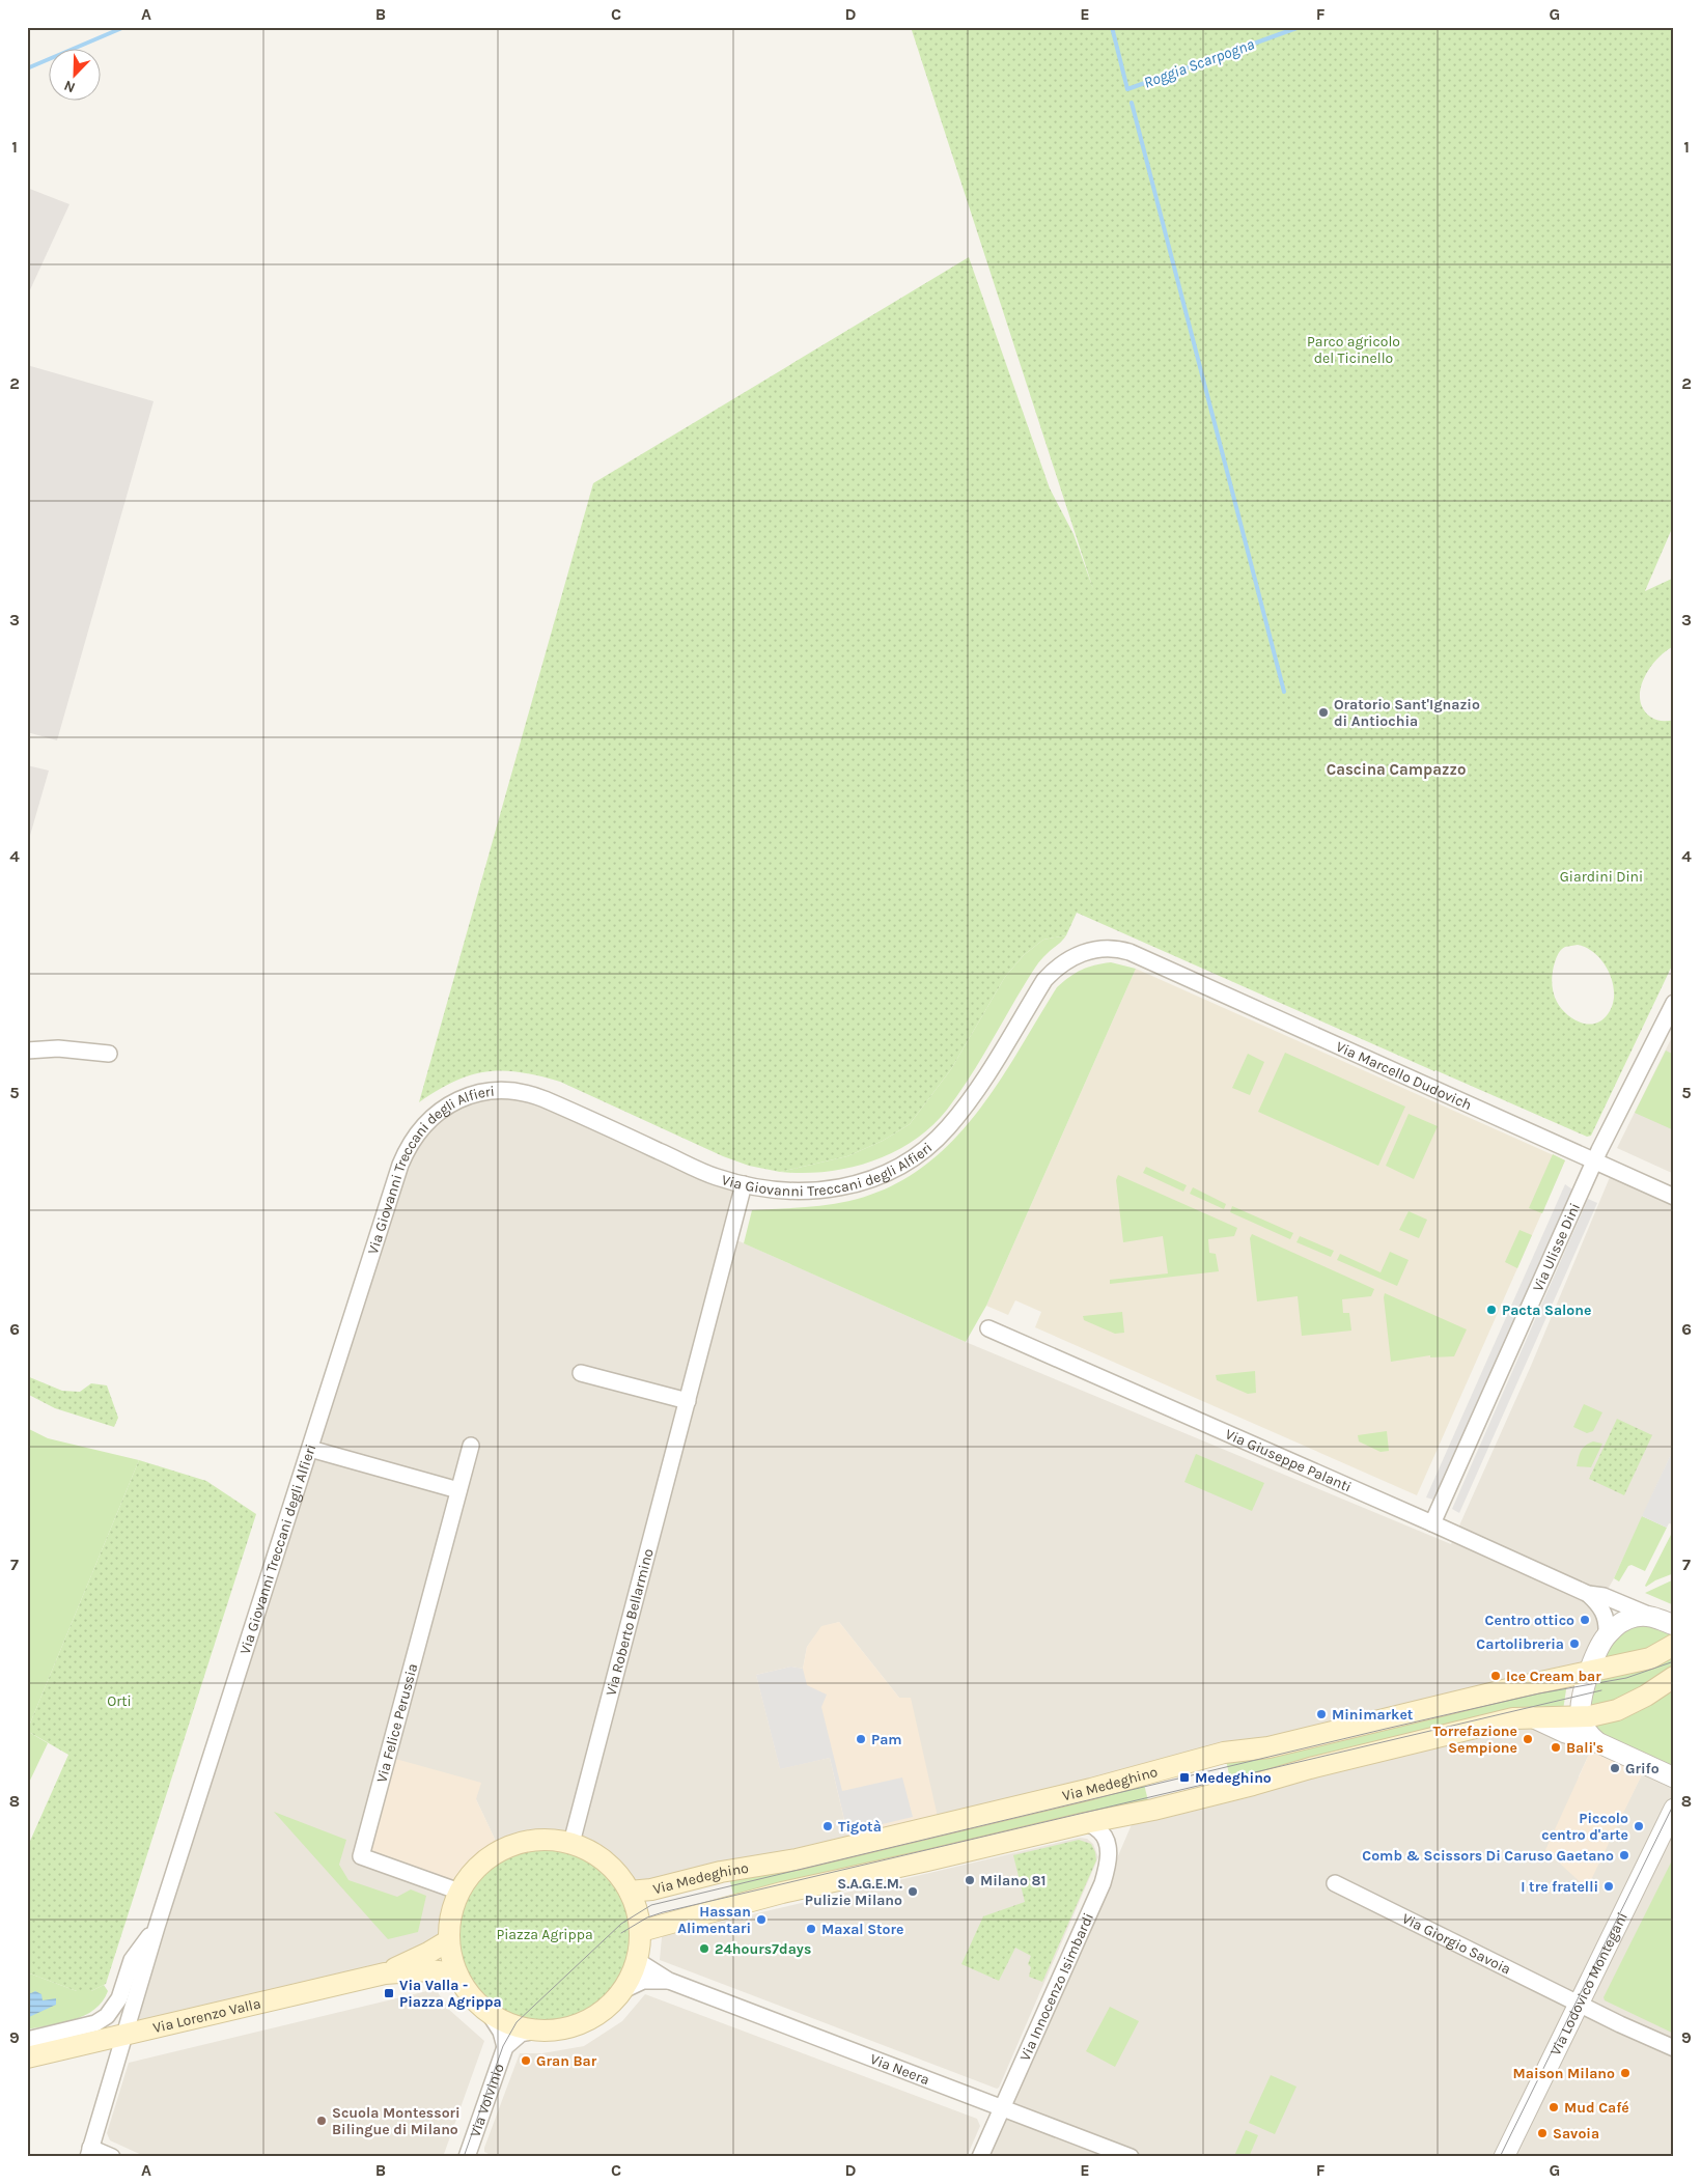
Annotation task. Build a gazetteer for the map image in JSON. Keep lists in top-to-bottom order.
{
  "streets": {
    "main road": ["Via Medeghino", "Via Lorenzo Valla"],
    "street": [
      "Via Marcello Dudovich",
      "Via Giovanni Treccani degli Alfieri",
      "Via Ulisse Dini",
      "Via Giuseppe Palanti",
      "Via Roberto Bellarmino",
      "Via Felice Perussia",
      "Via Giorgio Savoia",
      "Via Lodovico Montegani",
      "Via Innocenzo Isimbardi",
      "Via Neera",
      "Via Volvinio"
    ]
  },
  "crossings": [
    ["Via Marcello Dudovich", "Via Giovanni Treccani degli Alfieri"],
    ["Via Marcello Dudovich", "Via Ulisse Dini"],
    ["Via Giovanni Treccani degli Alfieri", "Via Roberto Bellarmino"],
    ["Via Giovanni Treccani degli Alfieri", "Via Lorenzo Valla"],
    ["Via Ulisse Dini", "Via Giuseppe Palanti"],
    ["Via Giorgio Savoia", "Via Lodovico Montegani"],
    ["Via Innocenzo Isimbardi", "Via Neera"]
  ],
  "districts": ["Cascina Campazzo"],
  "water": ["Roggia Scarpogna"],
  "parks": [
    "Parco agricolo del Ticinello",
    "Giardini Dini",
    "Orti",
    "Piazza Agrippa"
  ],
  "places": {
    "other": [
      "Oratorio Sant'Ignazio di Antiochia",
      "Pacta Salone",
      "Centro ottico",
      "Cartolibreria",
      "Ice Cream bar",
      "Minimarket",
      "Pam",
      "Torrefazione Sempione",
      "Bali's",
      "Grifo",
      "Tigotà",
      "Piccolo centro d'arte",
      "Comb & Scissors Di Caruso Gaetano",
      "Milano 81",
      "I tre fratelli",
      "S.A.G.E.M. Pulizie Milano",
      "Hassan Alimentari",
      "Maxal Store",
      "24hours7days",
      "Gran Bar",
      "Maison Milano",
      "Mud Café",
      "Scuola Montessori Bilingue di Milano",
      "Savoia"
    ],
    "transit": ["Medeghino", "Via Valla - Piazza Agrippa"]
  },
  "north": "bottom left",
  "grid": {
    "columns": [
      "A",
      "B",
      "C",
      "D",
      "E",
      "F",
      "G"
    ],
    "rows": [
      "1",
      "2",
      "3",
      "4",
      "5",
      "6",
      "7",
      "8",
      "9"
    ]
  }
}
